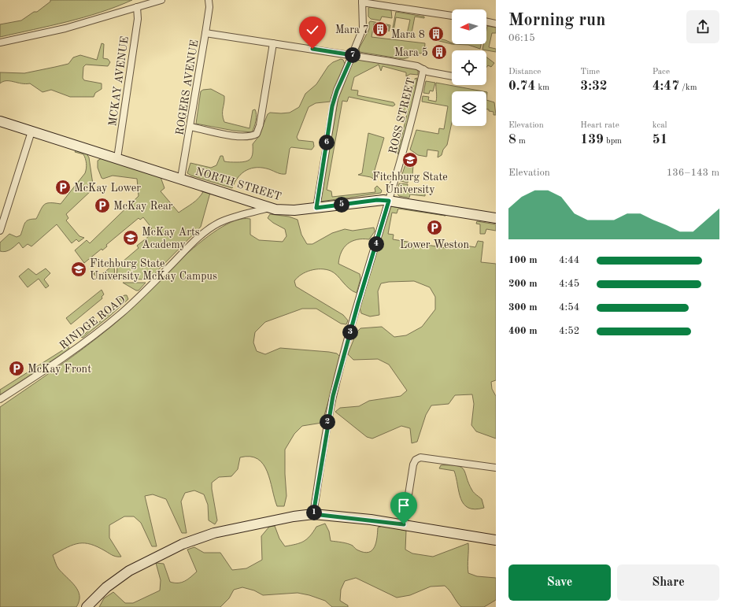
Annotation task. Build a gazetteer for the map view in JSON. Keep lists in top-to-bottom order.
{
  "streets": {
    "street": [
      "MCKAY AVENUE",
      "ROGERS AVENUE",
      "ROSS STREET",
      "NORTH STREET",
      "RINDGE ROAD"
    ]
  },
  "crossings": [
    ["MCKAY AVENUE", "NORTH STREET"],
    ["ROGERS AVENUE", "NORTH STREET"],
    ["ROSS STREET", "NORTH STREET"],
    ["NORTH STREET", "RINDGE ROAD"]
  ],
  "places": {
    "building": ["Mara 7", "Mara 8", "Mara 5"],
    "school or university": ["Fitchburg State University", "McKay Arts Academy", "Fitchburg State University McKay Campus"],
    "parking": [
      "McKay Lower",
      "McKay Rear",
      "Lower Weston",
      "McKay Front"
    ]
  },
  "north": "left",
  "page": {
    "heading": ["Morning run", "06:15"],
    "pins": [
      "7",
      "6",
      "5",
      "4",
      "3",
      "2",
      "1"
    ],
    "stats": [
      ["Distance", "0.74 km"],
      ["Time", "3:32"],
      ["Pace", "4:47 /km"],
      ["Elevation", "8 m"],
      ["Heart rate", "139 bpm"],
      ["kcal", "51"]
    ],
    "chart": ["Elevation", "136–143 m"],
    "list": [
      {
        "name": "100 m",
        "note": "4:44"
      },
      {
        "name": "200 m",
        "note": "4:45"
      },
      {
        "name": "300 m",
        "note": "4:54"
      },
      {
        "name": "400 m",
        "note": "4:52"
      }
    ],
    "buttons": ["Save", "Share"]
  }
}
